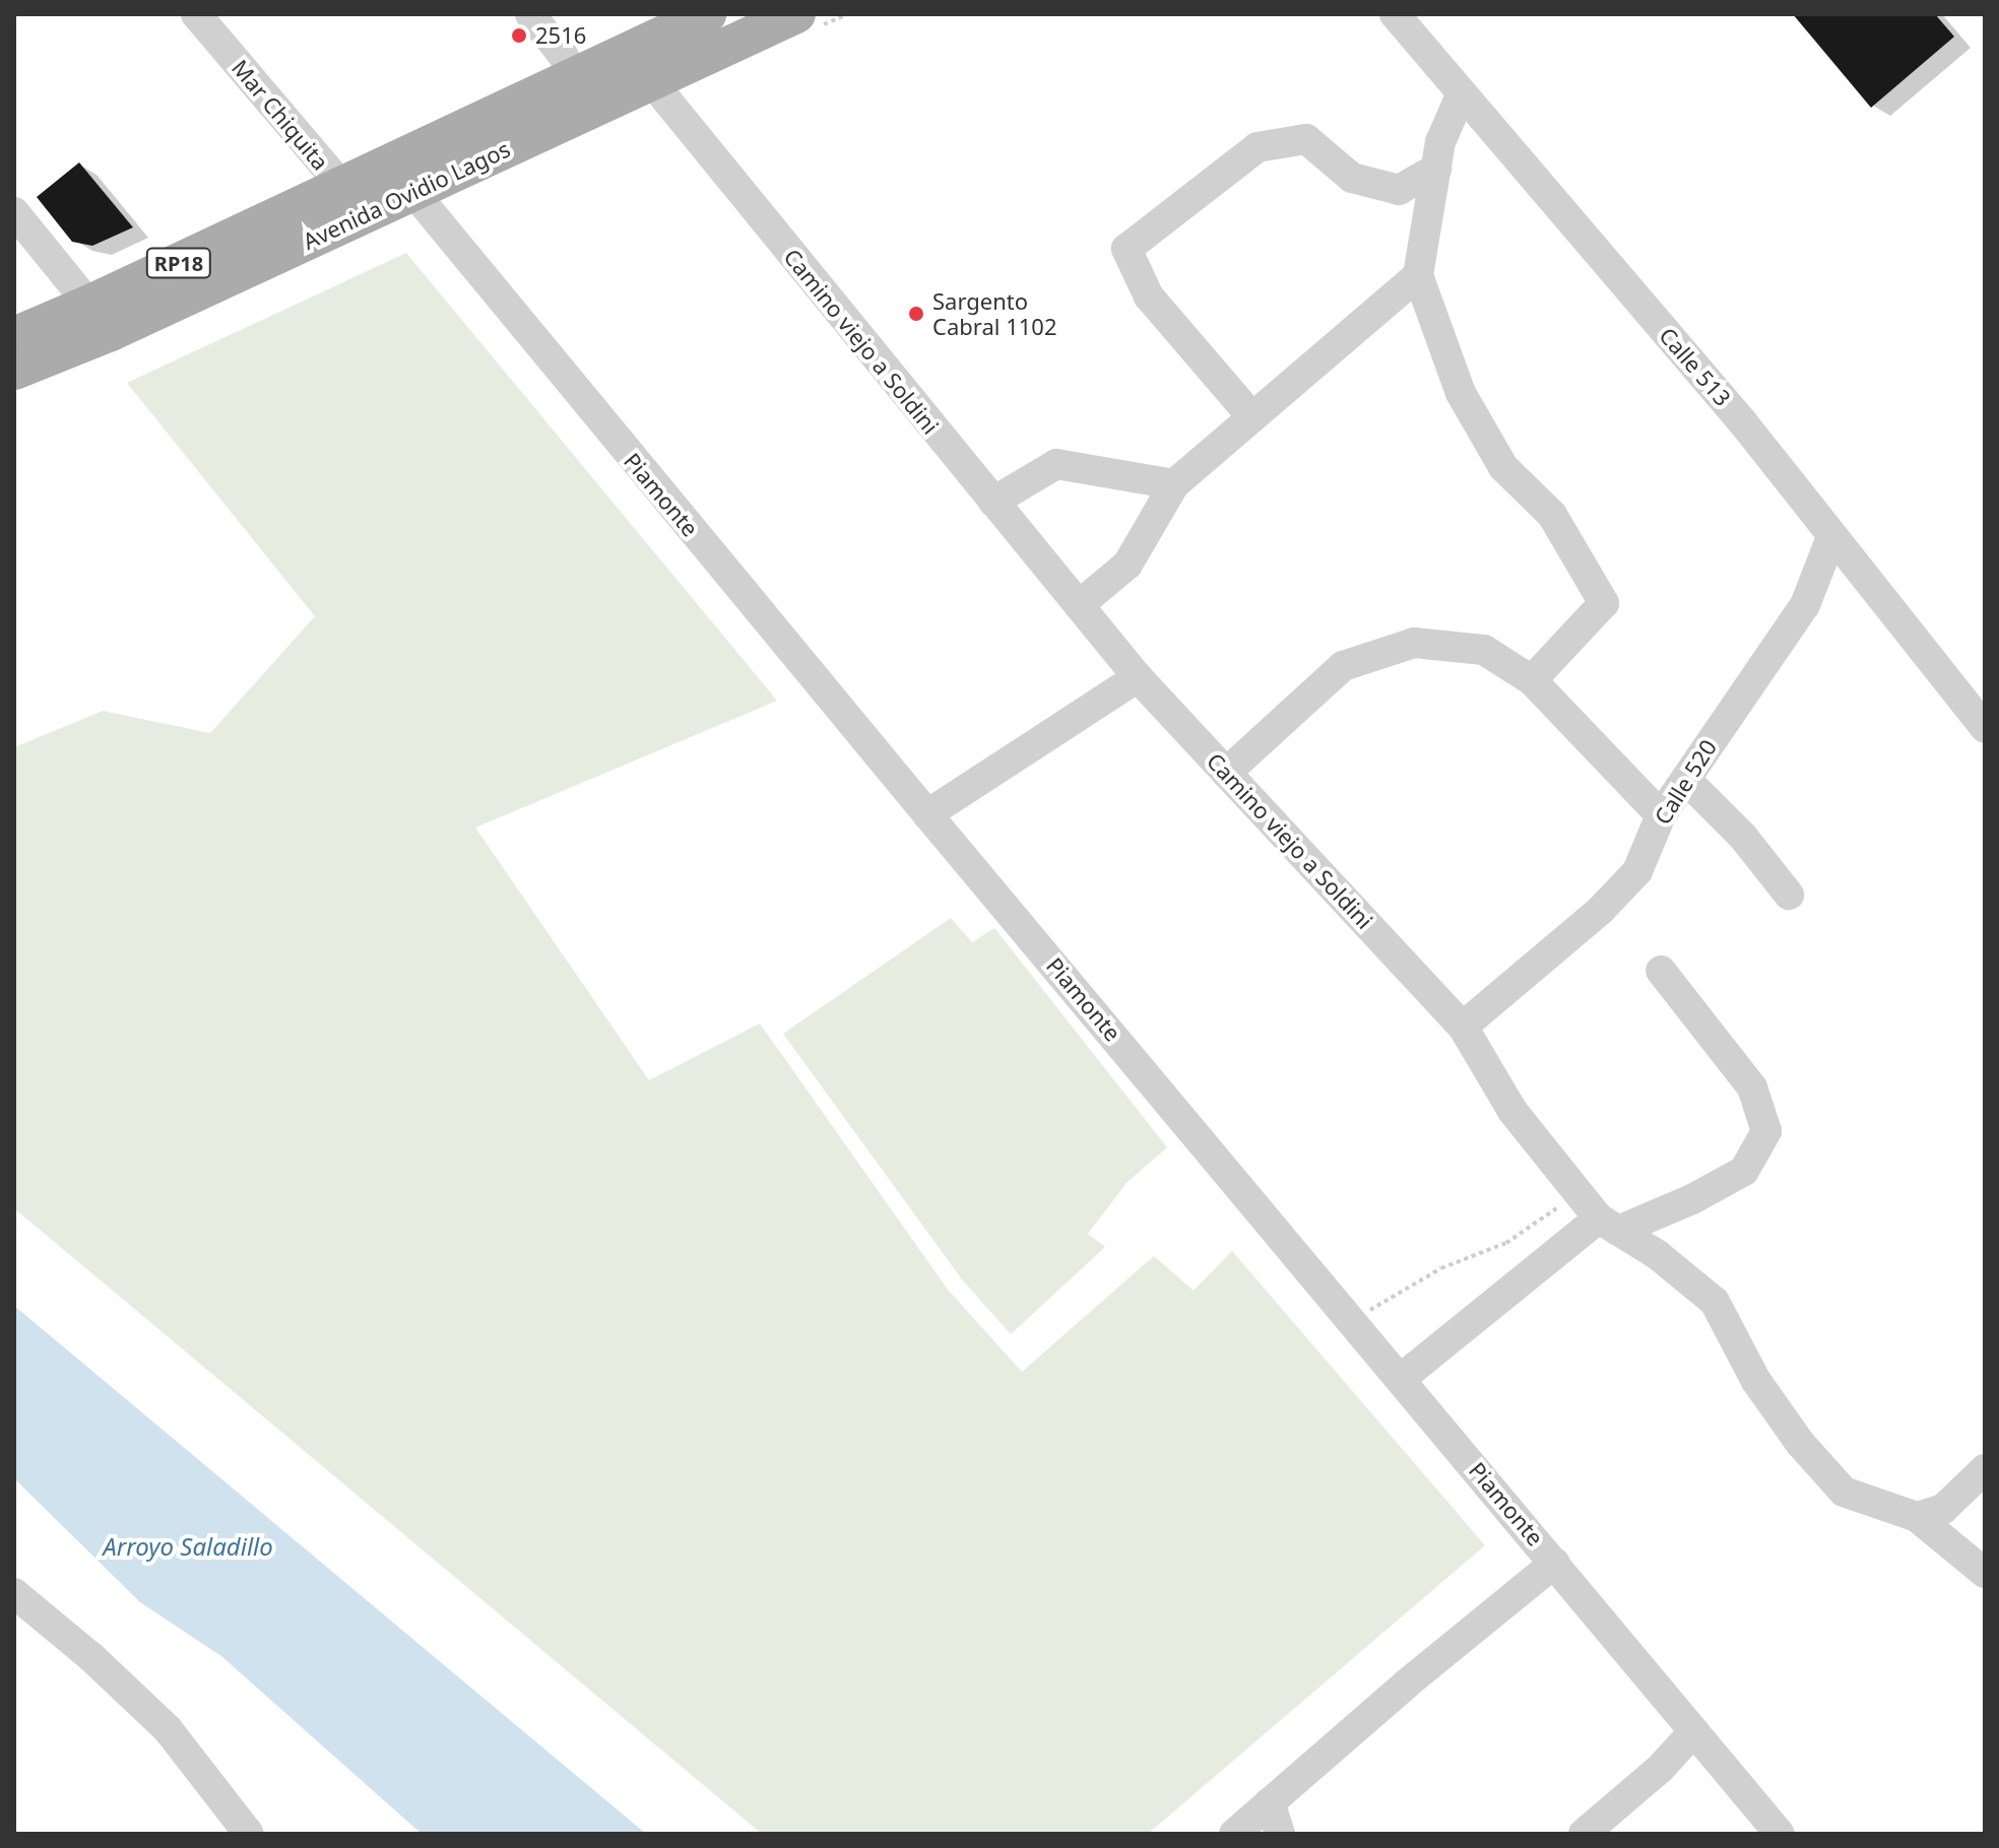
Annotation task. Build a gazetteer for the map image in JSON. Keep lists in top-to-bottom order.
{
  "streets": {
    "main road": ["Avenida Ovidio Lagos", "RP18"],
    "street": [
      "Mar Chiquita",
      "Camino viejo a Soldini",
      "Calle 513",
      "Piamonte",
      "Calle 520"
    ]
  },
  "crossings": [
    ["Mar Chiquita", "Avenida Ovidio Lagos"],
    ["Avenida Ovidio Lagos", "Camino viejo a Soldini"],
    ["Avenida Ovidio Lagos", "Piamonte"],
    ["Camino viejo a Soldini", "Calle 520"],
    ["Calle 513", "Calle 520"]
  ],
  "water": ["Arroyo Saladillo"],
  "places": ["2516", "Sargento Cabral 1102"]
}
